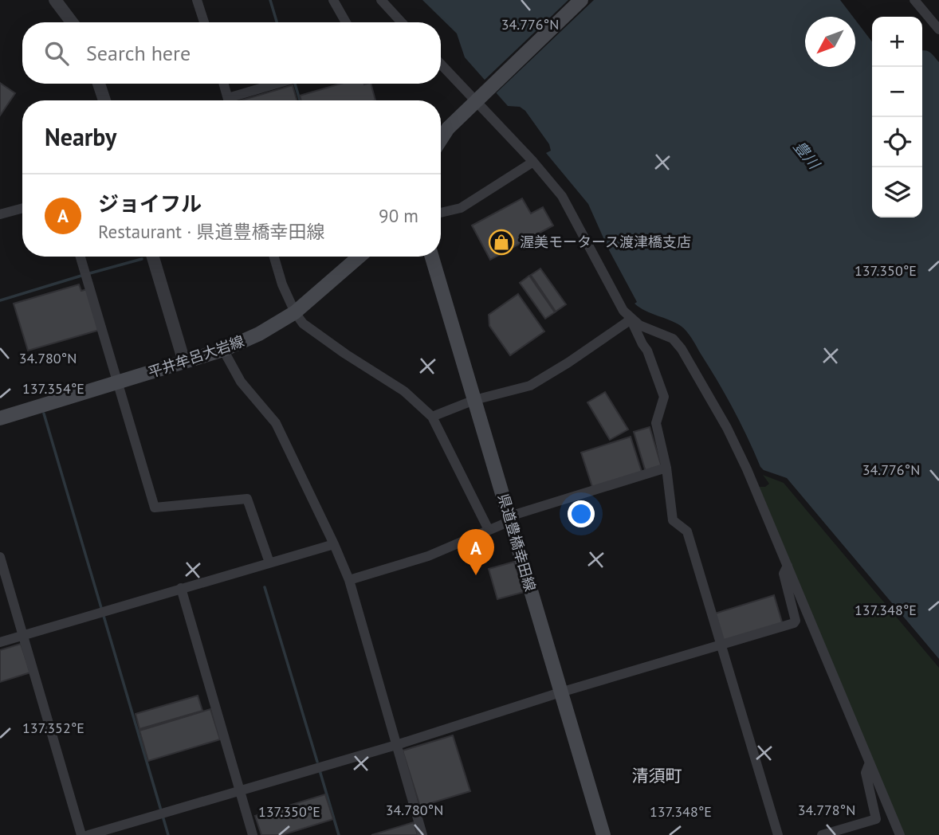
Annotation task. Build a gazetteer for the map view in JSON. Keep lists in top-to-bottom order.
{
  "streets": {
    "main road": ["平井牟呂大岩線", "県道豊橋幸田線"]
  },
  "districts": ["清須町"],
  "water": ["豊川"],
  "places": {
    "shop": ["渥美モータース渡津橋支店"]
  },
  "north": "bottom left",
  "page": {
    "map_buttons": ["+", "−"],
    "search": "Search here",
    "heading": "Nearby",
    "list": [
      {
        "mark": "A",
        "name": "ジョイフル",
        "note": "Restaurant · 県道豊橋幸田線",
        "value": "90 m"
      }
    ],
    "pins": "A"
  },
  "coordinates": [
    "34.776°N",
    "137.350°E",
    "34.780°N",
    "137.354°E",
    "137.348°E",
    "137.352°E",
    "34.778°N"
  ]
}
